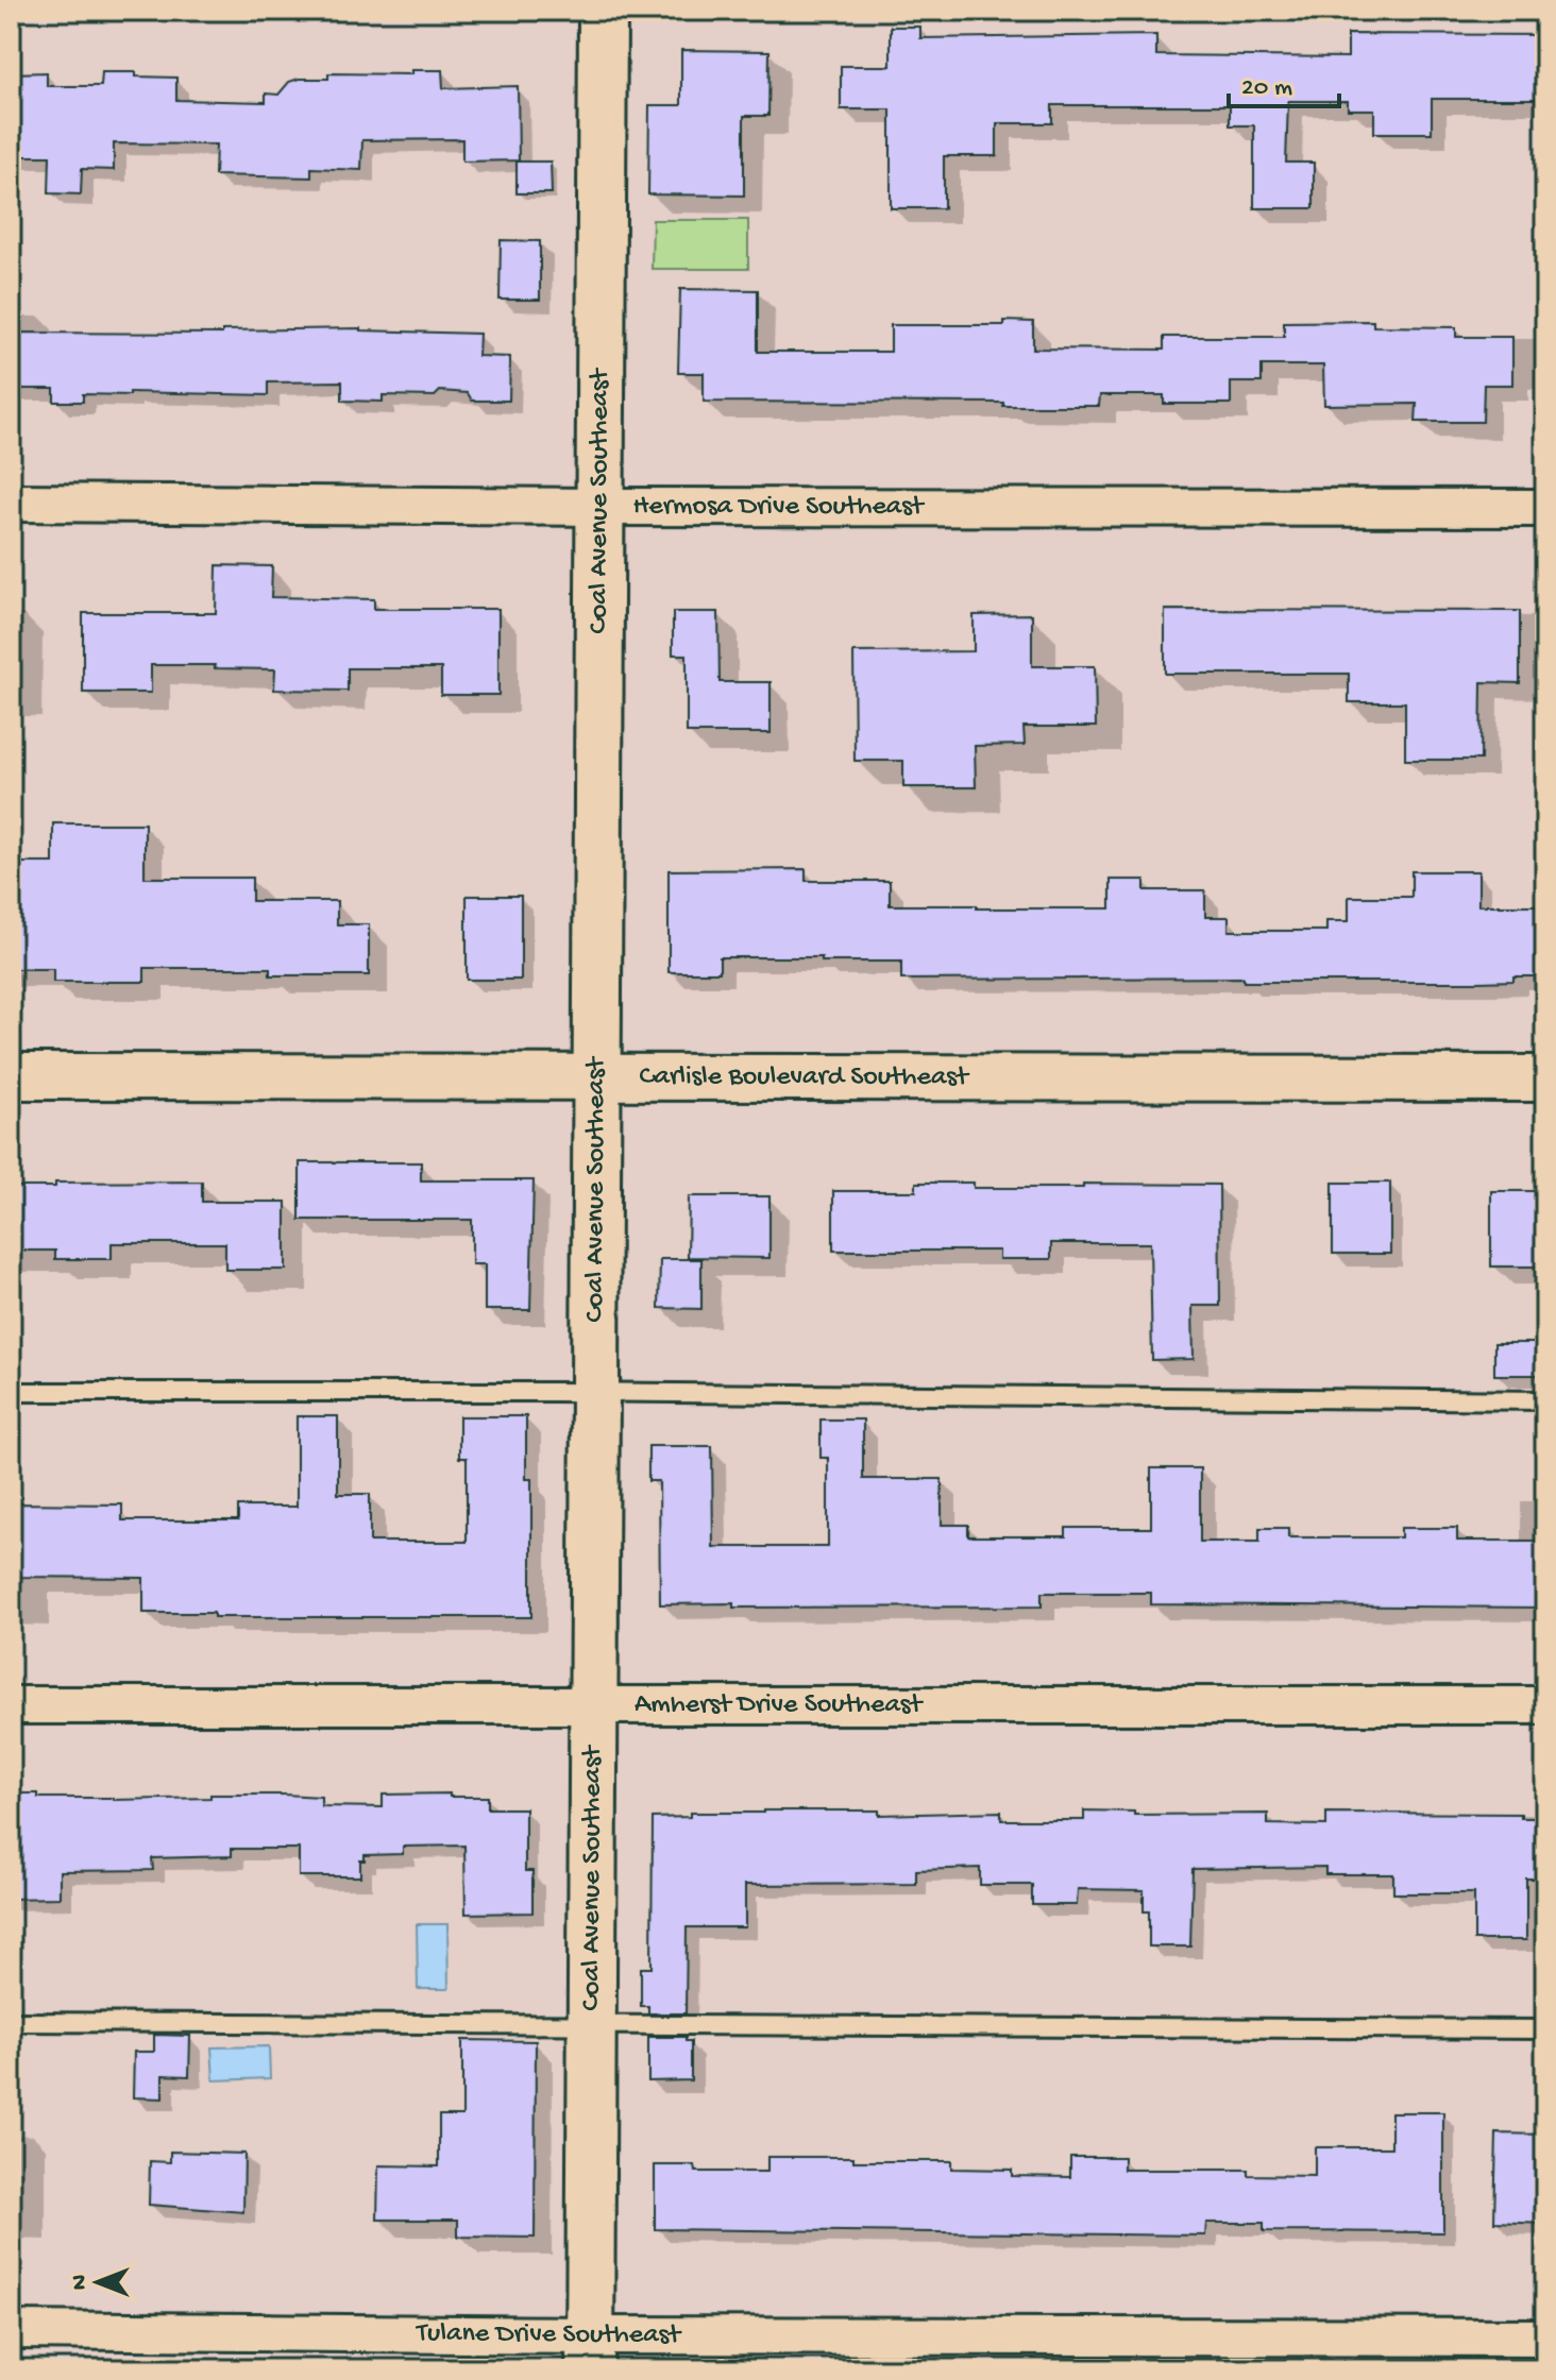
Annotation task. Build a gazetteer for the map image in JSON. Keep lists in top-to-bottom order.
{
  "streets": {
    "main road": ["Coal Avenue Southeast"],
    "street": [
      "Hermosa Drive Southeast",
      "Carlisle Boulevard Southeast",
      "Amherst Drive Southeast",
      "Tulane Drive Southeast"
    ]
  },
  "crossings": [
    ["Coal Avenue Southeast", "Hermosa Drive Southeast"],
    ["Coal Avenue Southeast", "Carlisle Boulevard Southeast"],
    ["Coal Avenue Southeast", "Amherst Drive Southeast"],
    ["Coal Avenue Southeast", "Tulane Drive Southeast"]
  ],
  "scale_bar": "20 m",
  "north": "left"
}
